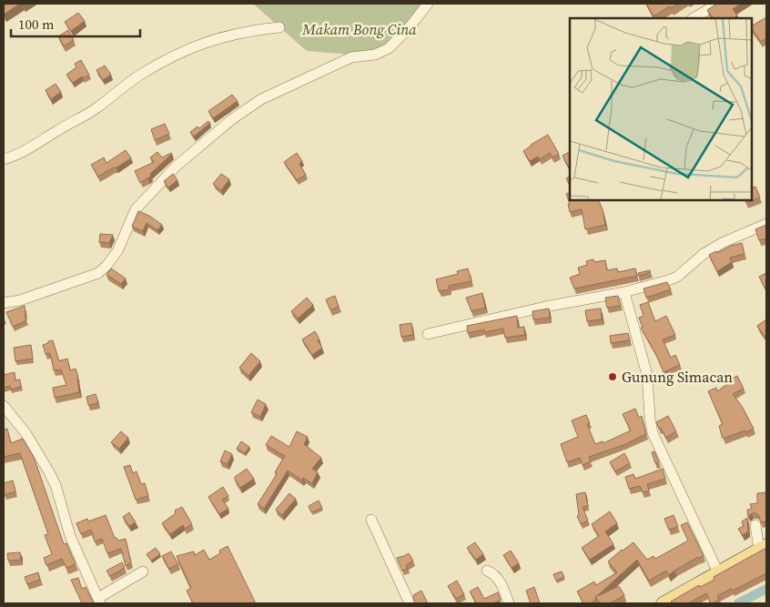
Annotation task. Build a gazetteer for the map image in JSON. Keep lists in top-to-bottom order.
{
  "parks": ["Makam Bong Cina"],
  "places": ["Gunung Simacan"],
  "scale_bar": "100 m"
}
